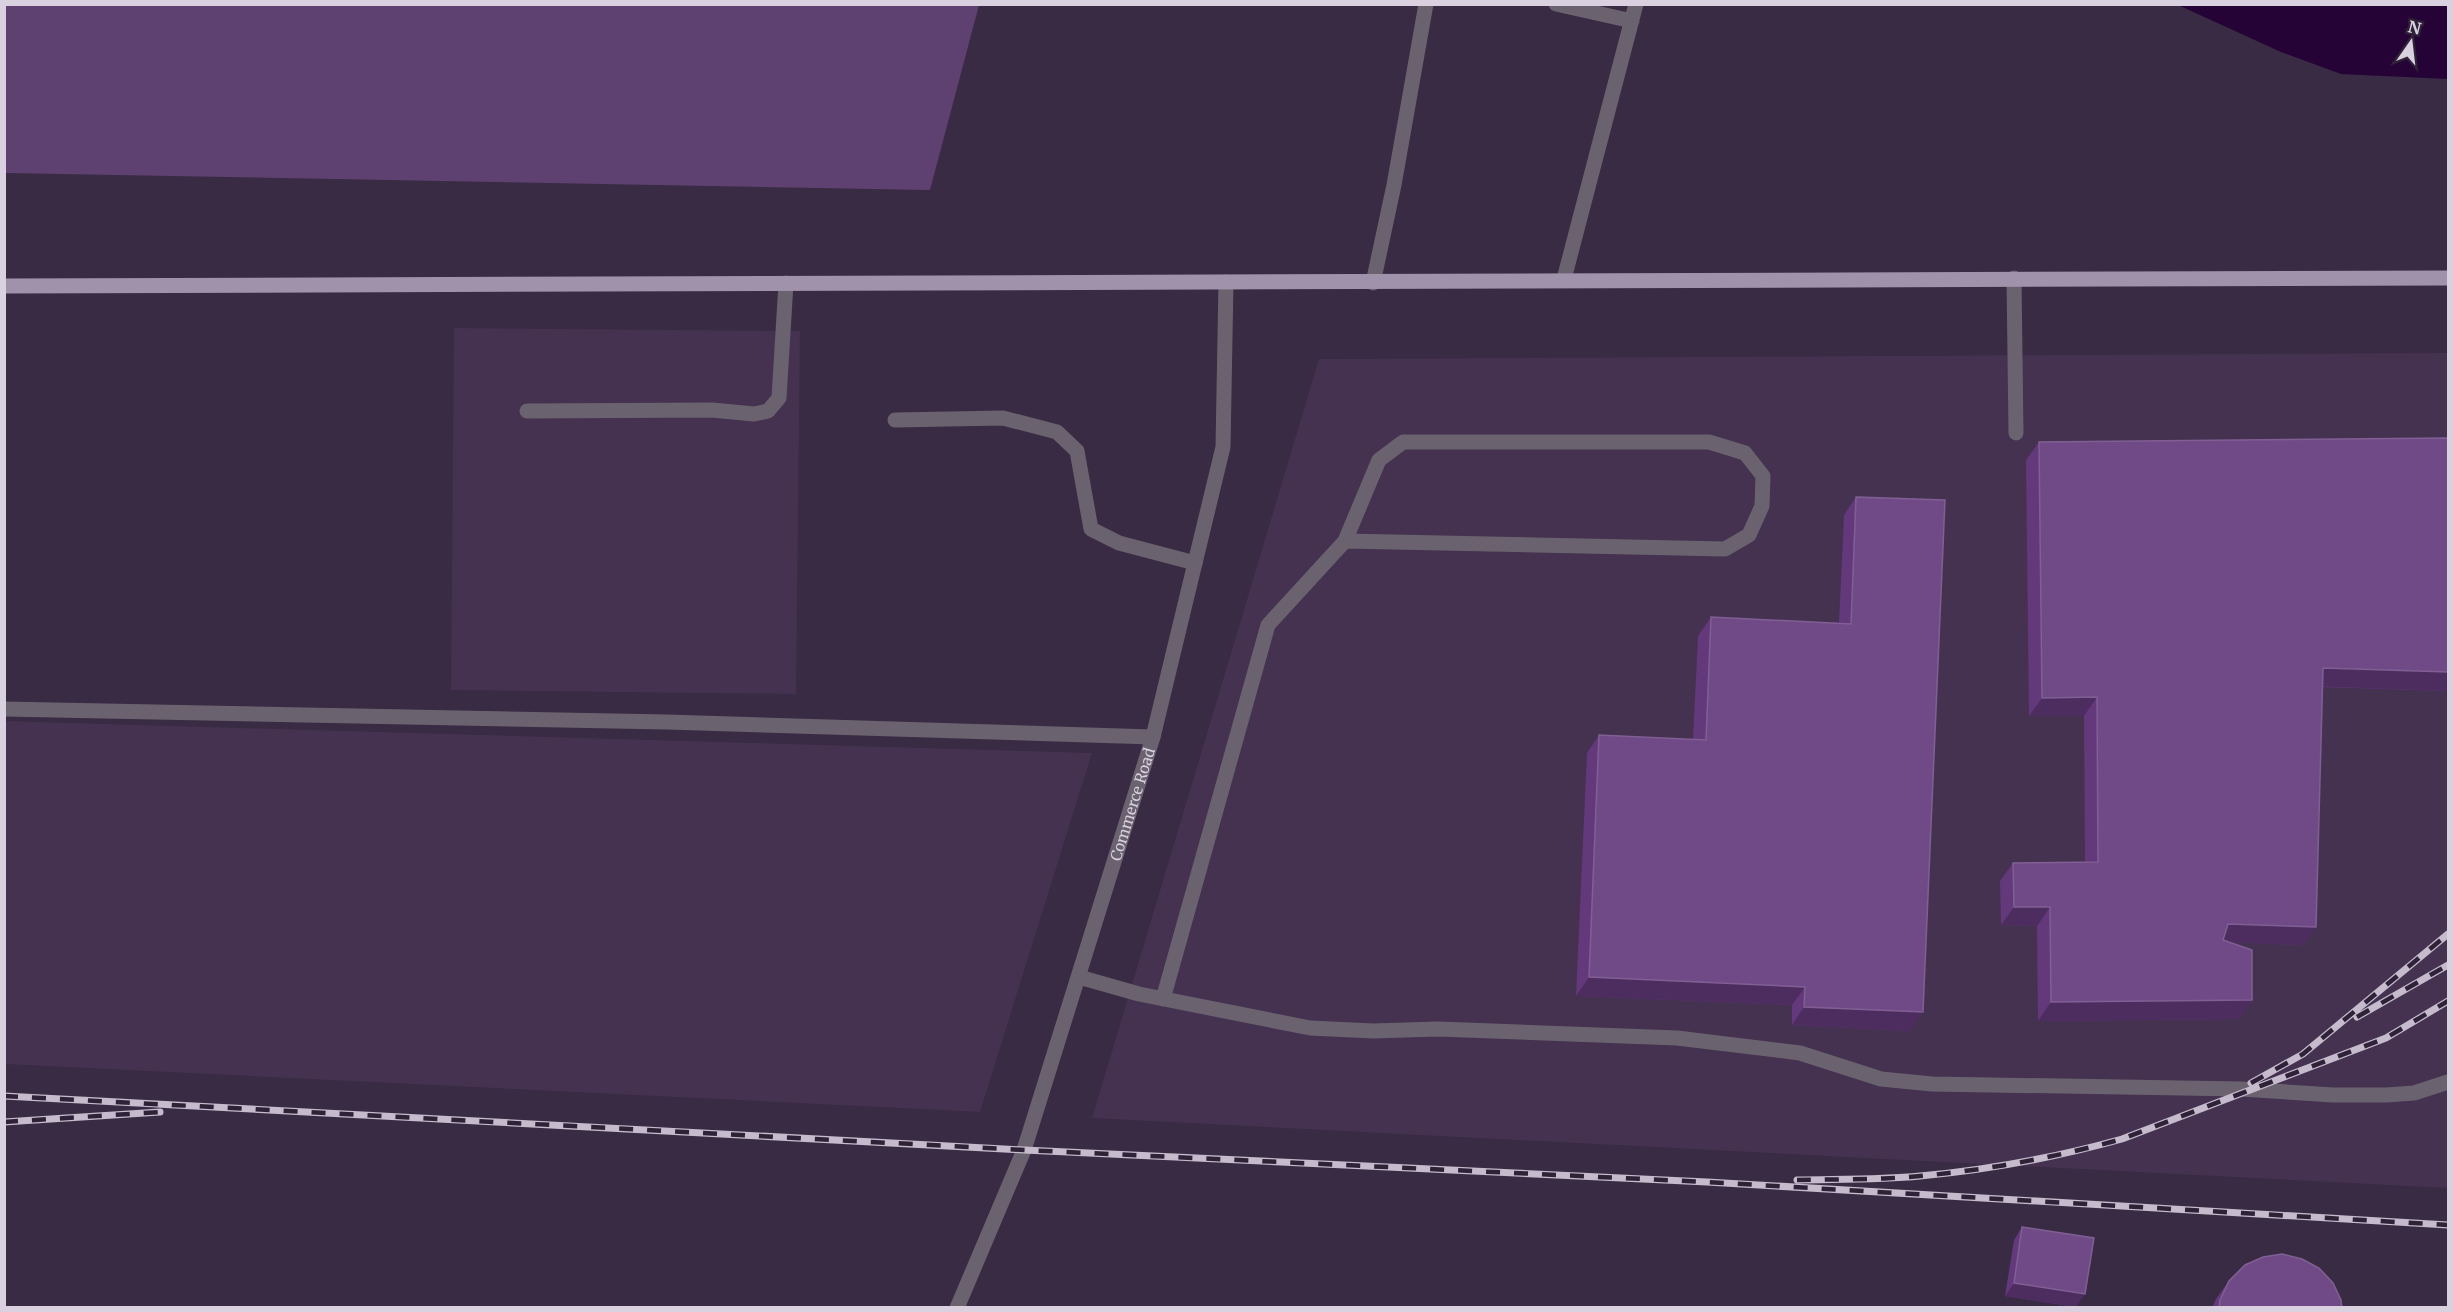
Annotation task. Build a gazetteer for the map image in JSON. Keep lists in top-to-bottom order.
{
  "streets": {
    "street": ["Commerce Road"]
  },
  "north": "top"
}
